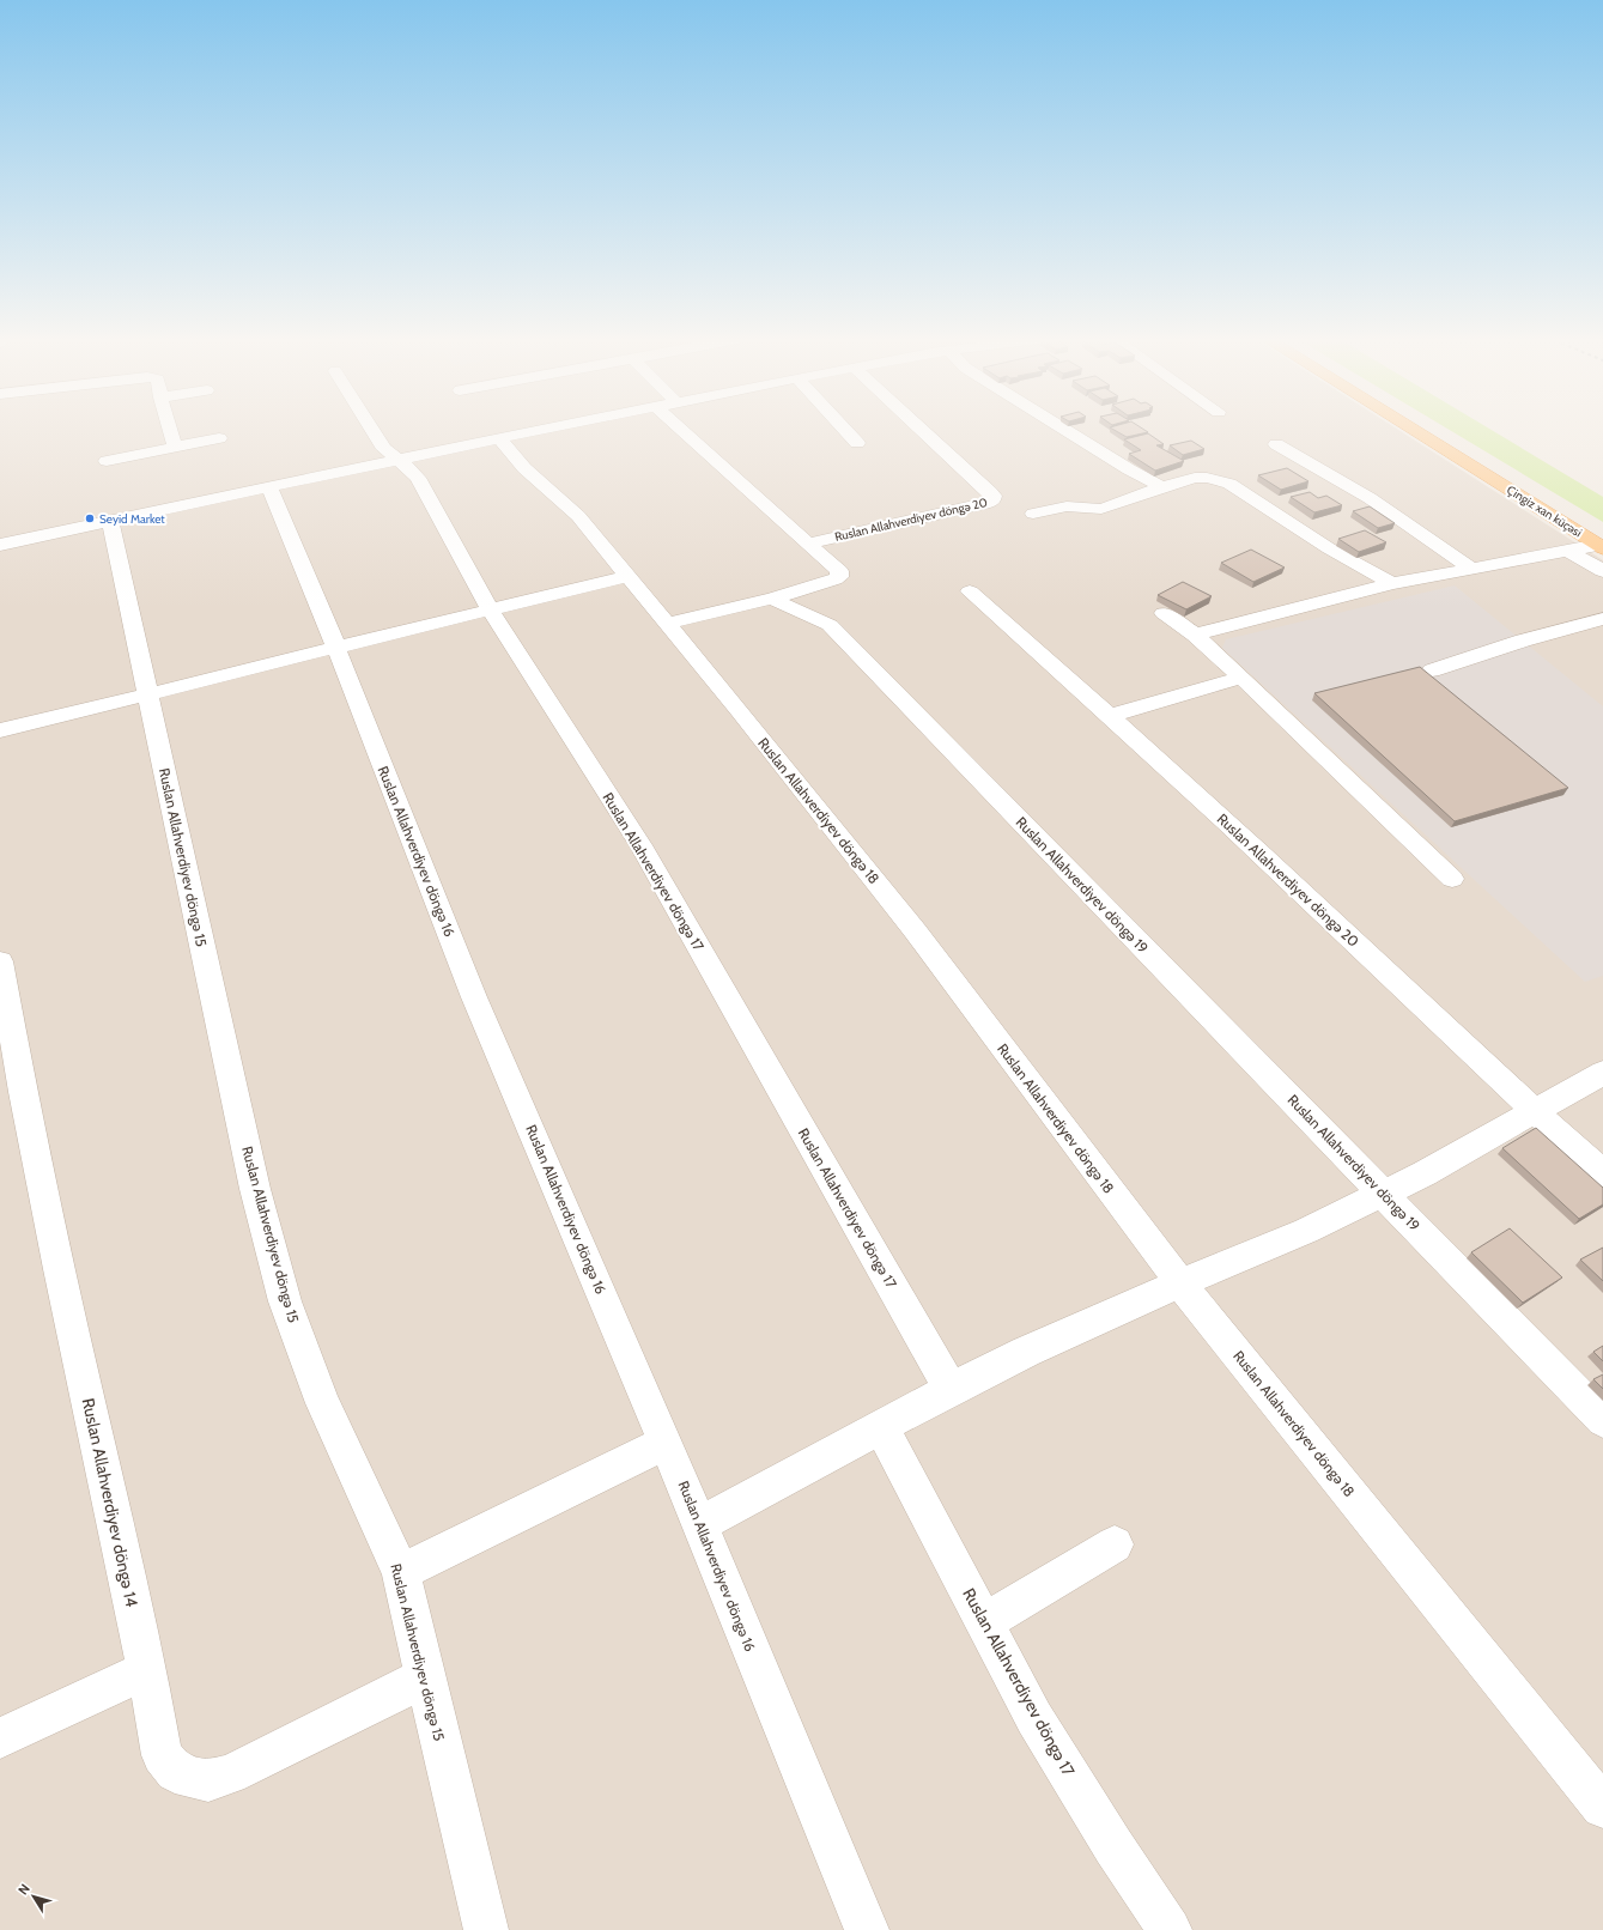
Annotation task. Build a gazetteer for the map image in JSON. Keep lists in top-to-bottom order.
{
  "streets": {
    "main road": ["Çingiz xan küçəsi"],
    "street": [
      "Ruslan Allahverdiyev döngə 20",
      "Ruslan Allahverdiyev döngə 18",
      "Ruslan Allahverdiyev döngə 16",
      "Ruslan Allahverdiyev döngə 15",
      "Ruslan Allahverdiyev döngə 17",
      "Ruslan Allahverdiyev döngə 19",
      "Ruslan Allahverdiyev döngə 14"
    ]
  },
  "crossings": [
    ["Ruslan Allahverdiyev döngə 15", "Ruslan Allahverdiyev döngə 14"]
  ],
  "places": ["Seyid Market"],
  "north": "top left"
}
